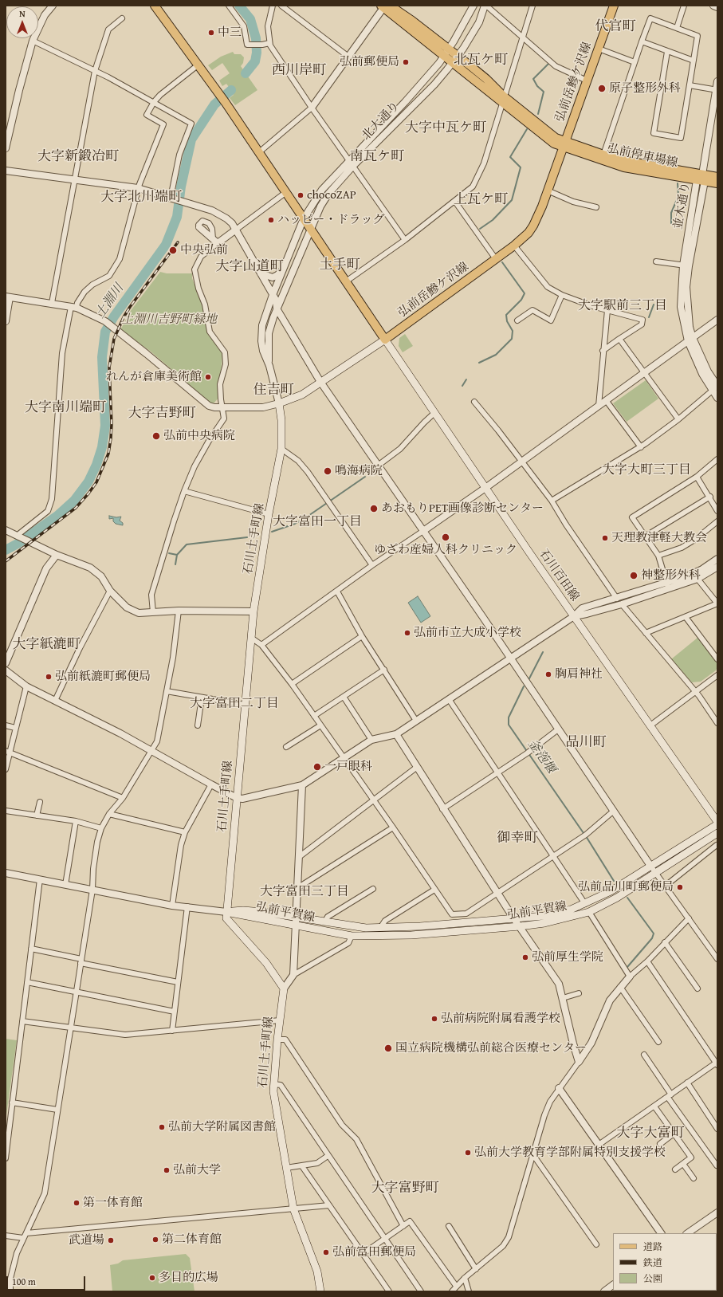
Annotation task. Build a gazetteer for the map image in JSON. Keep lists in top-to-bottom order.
{
  "streets": {
    "main road": [
      "弘前岳鰺ケ沢線",
      "弘前停車場線",
      "石川土手町線",
      "石川百田線",
      "弘前平賀線"
    ],
    "street": ["北大通り", "並木通り"]
  },
  "crossings": [
    ["弘前岳鰺ケ沢線", "弘前停車場線"],
    ["弘前岳鰺ケ沢線", "石川百田線"],
    ["弘前停車場線", "並木通り"],
    ["石川土手町線", "弘前平賀線"]
  ],
  "districts": [
    "代官町",
    "北瓦ケ町",
    "西川岸町",
    "大字中瓦ケ町",
    "大字新鍛冶町",
    "南瓦ケ町",
    "大字北川端町",
    "上瓦ケ町",
    "土手町",
    "大字山道町",
    "大字駅前三丁目",
    "住吉町",
    "大字南川端町",
    "大字吉野町",
    "大字大町三丁目",
    "大字富田一丁目",
    "大字紙漉町",
    "大字富田二丁目",
    "品川町",
    "御幸町",
    "大字富田三丁目",
    "大字大富町",
    "大字富野町"
  ],
  "water": ["土淵川", "釜萢堰"],
  "parks": ["土淵川吉野町緑地"],
  "places": [
    "中三",
    "弘前郵便局",
    "原子整形外科",
    "chocoZAP",
    "ハッピー・ドラッグ",
    "中央弘前",
    "れんが倉庫美術館",
    "弘前中央病院",
    "鳴海病院",
    "あおもりPET画像診断センター",
    "ゆざわ産婦人科クリニック",
    "天理教津軽大教会",
    "神整形外科",
    "弘前市立大成小学校",
    "胸肩神社",
    "弘前紙漉町郵便局",
    "一戸眼科",
    "弘前品川町郵便局",
    "弘前厚生学院",
    "弘前病院附属看護学校",
    "国立病院機構弘前総合医療センター",
    "弘前大学附属図書館",
    "弘前大学教育学部附属特別支援学校",
    "弘前大学",
    "第一体育館",
    "第二体育館",
    "武道場",
    "弘前富田郵便局",
    "多目的広場"
  ],
  "legend": ["道路", "鉄道", "公園"],
  "scale_bar": "100 m",
  "north": "top"
}
